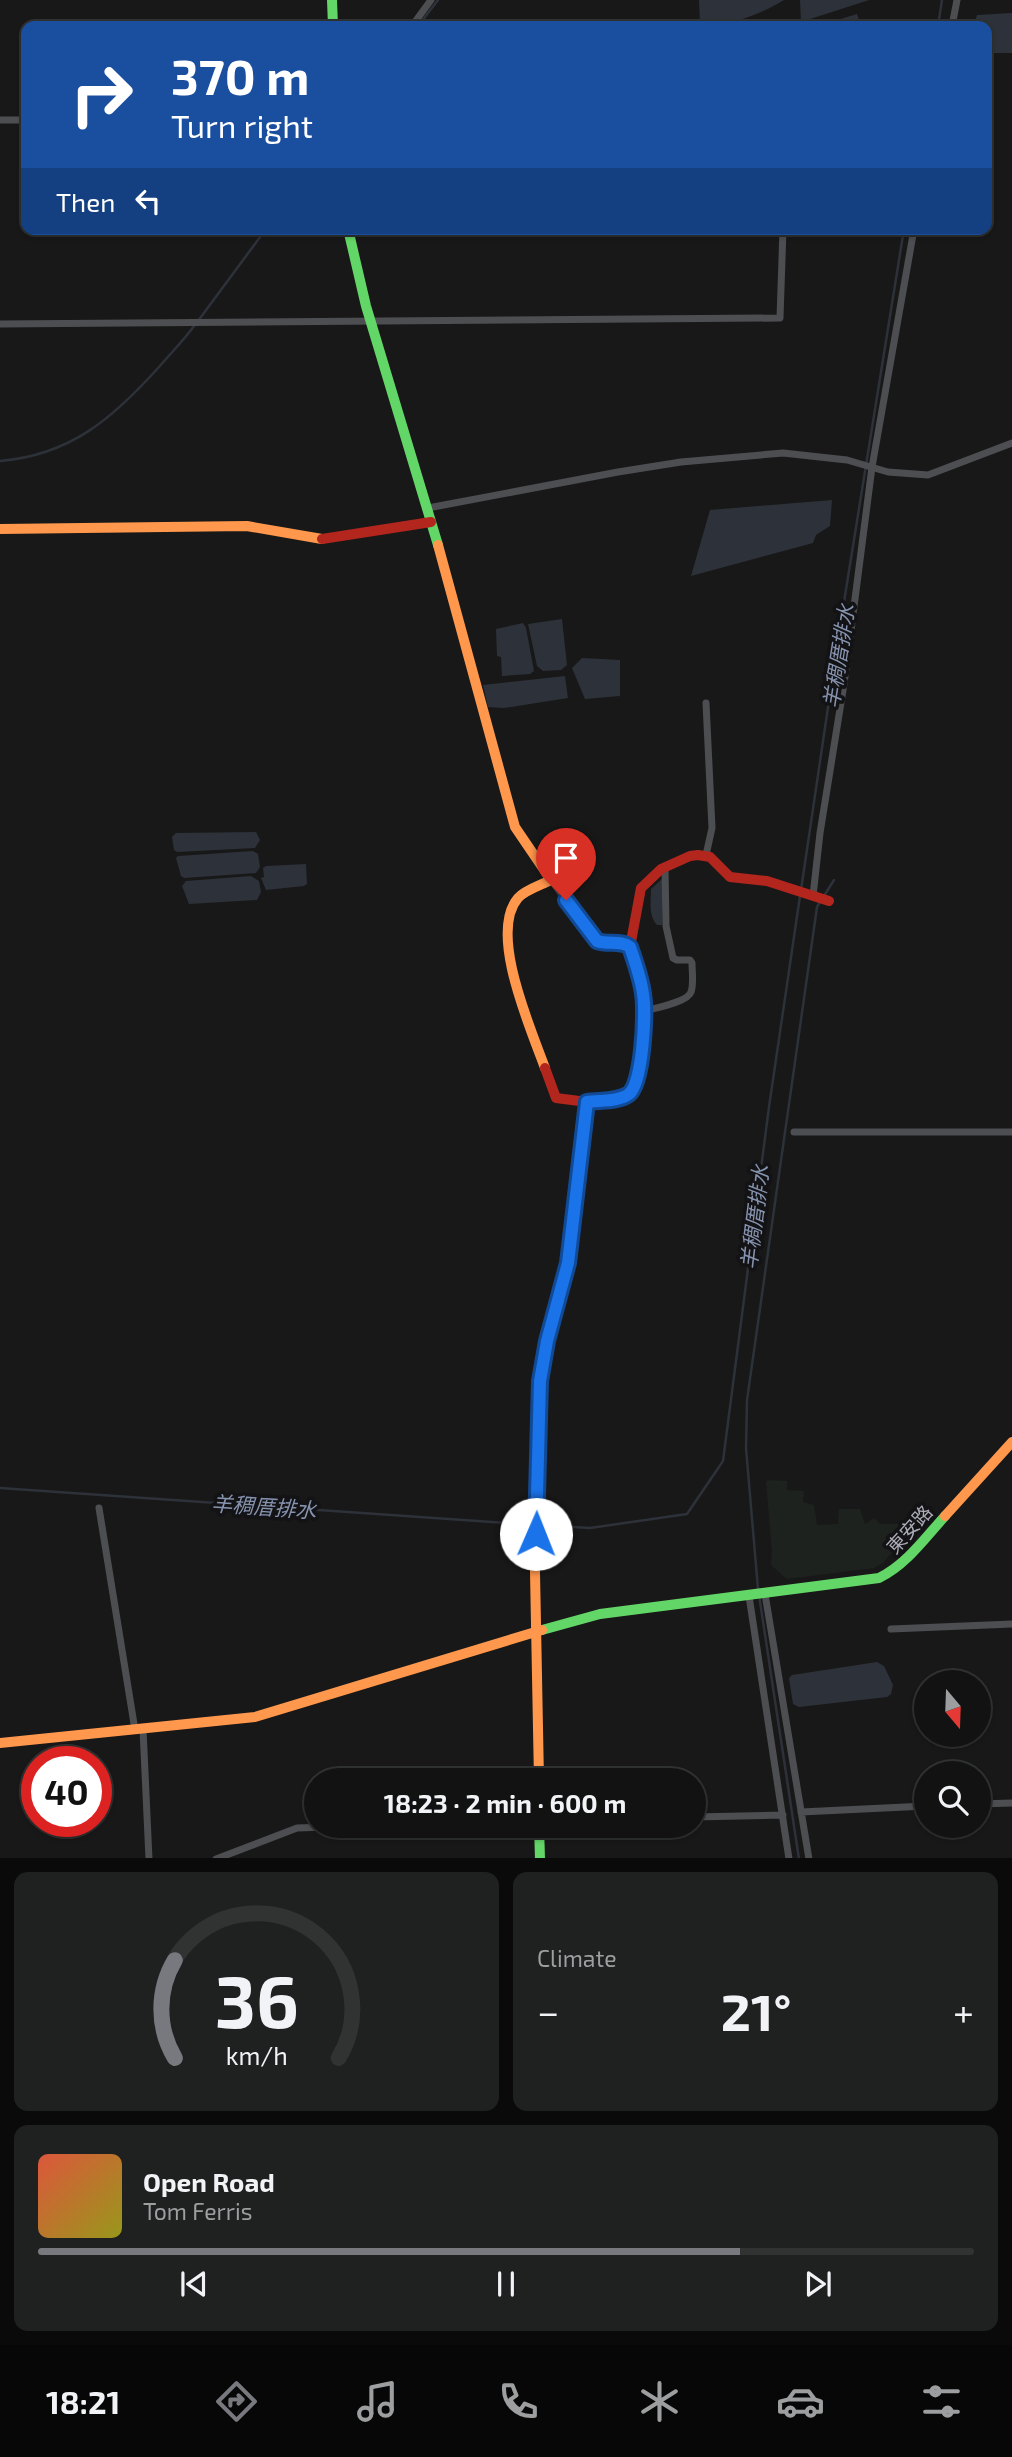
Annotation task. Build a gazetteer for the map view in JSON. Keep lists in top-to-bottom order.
{
  "streets": {
    "street": ["東安路"]
  },
  "water": ["羊稠厝排水"],
  "north": "bottom",
  "page": {
    "turn": ["370 m", "Turn right"],
    "then": "Then",
    "limit": "40",
    "trip": "18:23 · 2 min · 600 m",
    "tile": "Climate",
    "heat": ["−", "21°", "+"],
    "song": ["Open Road", "Tom Ferris"],
    "tabs": "18:21",
    "gauge": ["36", "km/h"]
  }
}
